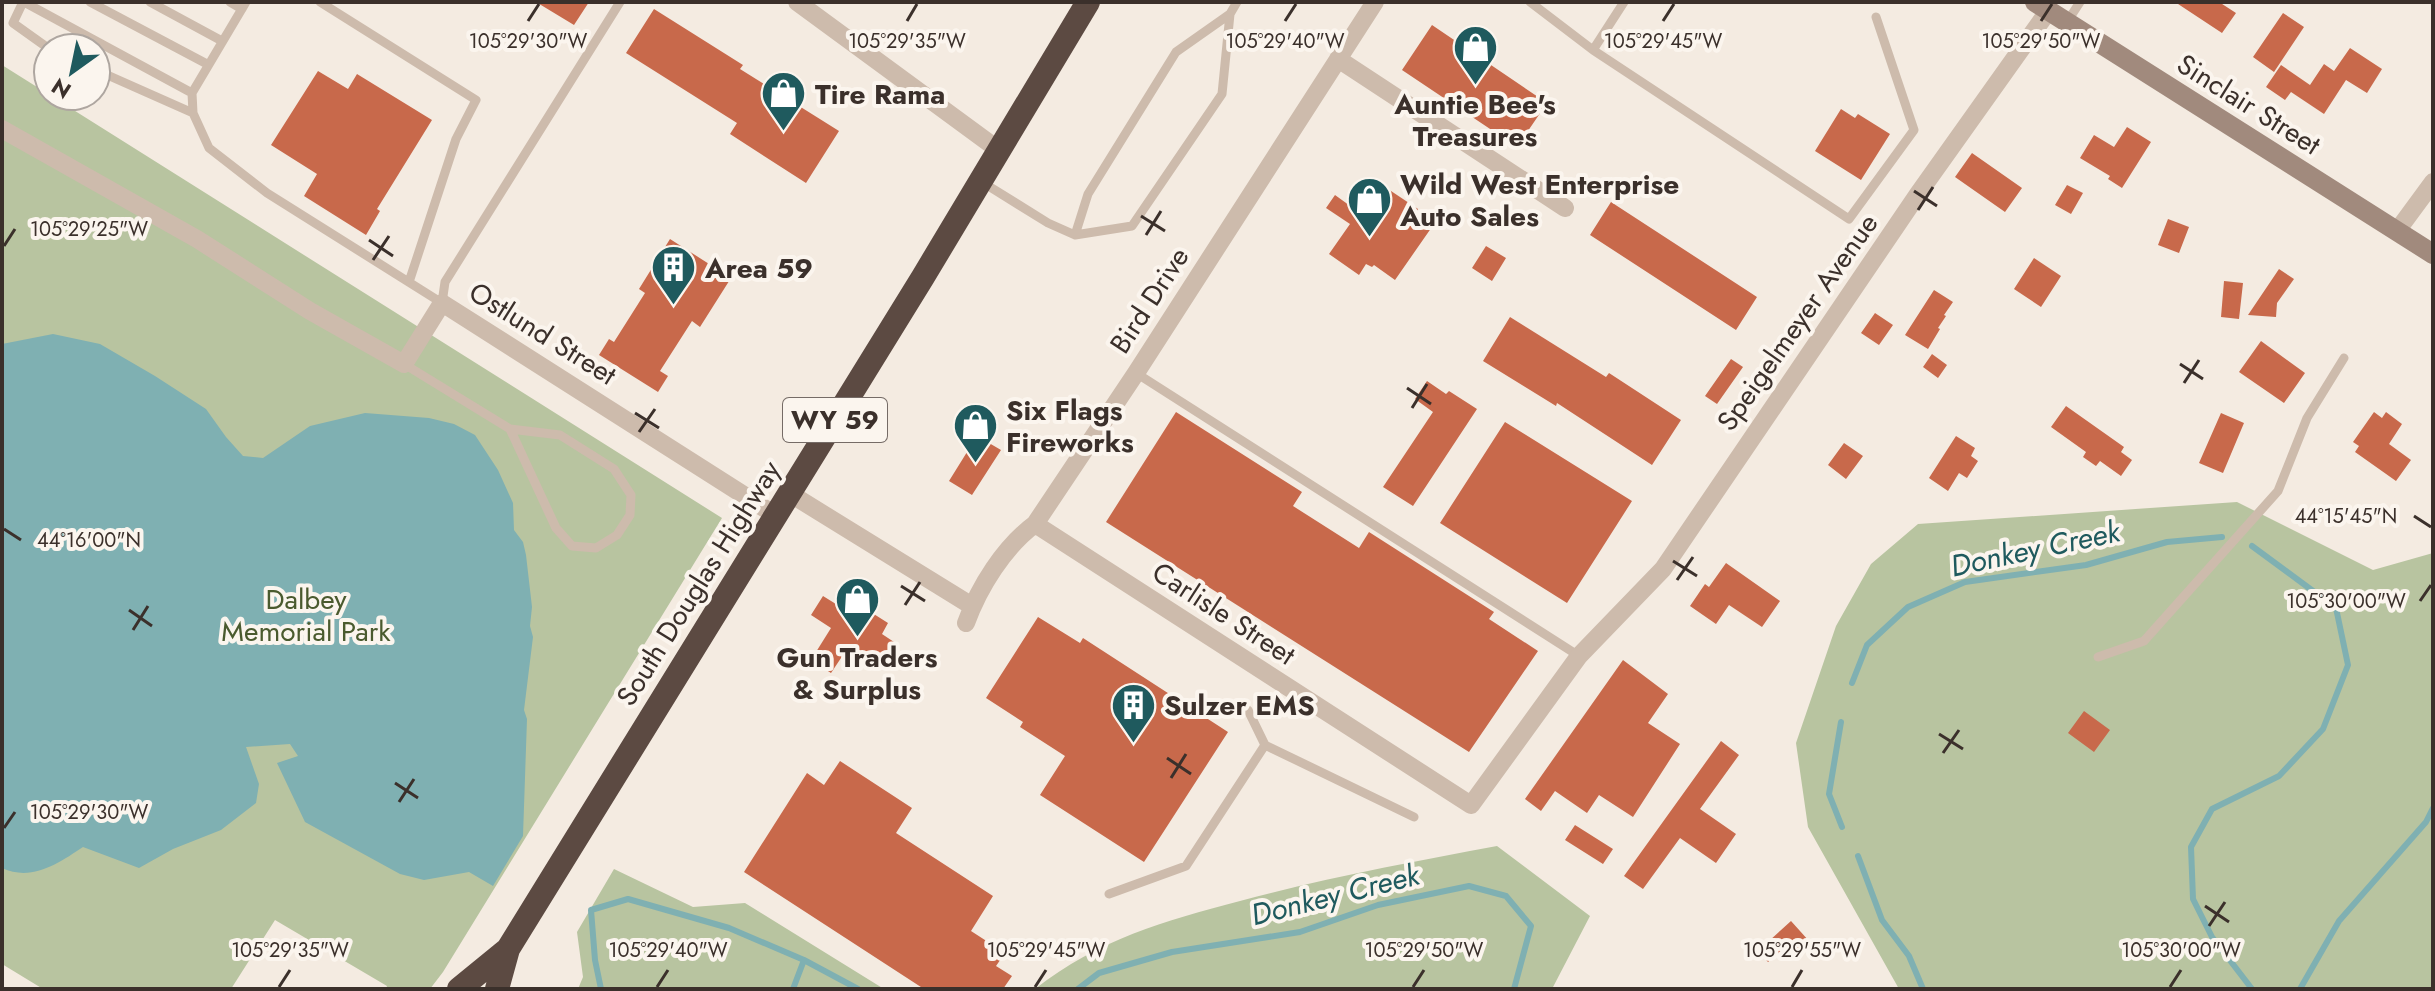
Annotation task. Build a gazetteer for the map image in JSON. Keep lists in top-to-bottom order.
{
  "streets": {
    "highway": ["WY 59", "South Douglas Highway"],
    "street": [
      "Sinclair Street",
      "Bird Drive",
      "Speigelmeyer Avenue",
      "Ostlund Street",
      "Carlisle Street"
    ]
  },
  "crossings": [
    ["Sinclair Street", "Speigelmeyer Avenue"],
    ["Bird Drive", "South Douglas Highway"],
    ["Bird Drive", "Carlisle Street"],
    ["Speigelmeyer Avenue", "Carlisle Street"],
    ["Ostlund Street", "South Douglas Highway"]
  ],
  "water": ["Donkey Creek"],
  "parks": ["Dalbey Memorial Park"],
  "places": {
    "shop": [
      "Auntie Bee's Treasures",
      "Tire Rama",
      "Wild West Enterprise Auto Sales",
      "Six Flags Fireworks",
      "Gun Traders & Surplus"
    ],
    "building": ["Area 59", "Sulzer EMS"]
  },
  "north": "bottom left",
  "coordinates": [
    "105°29'45\"W",
    "105°29'50\"W",
    "105°29'30\"W",
    "105°29'35\"W",
    "105°29'40\"W",
    "105°29'25\"W",
    "44°15'45\"N",
    "44°16'00\"N",
    "105°30'00\"W",
    "105°29'55\"W"
  ]
}
